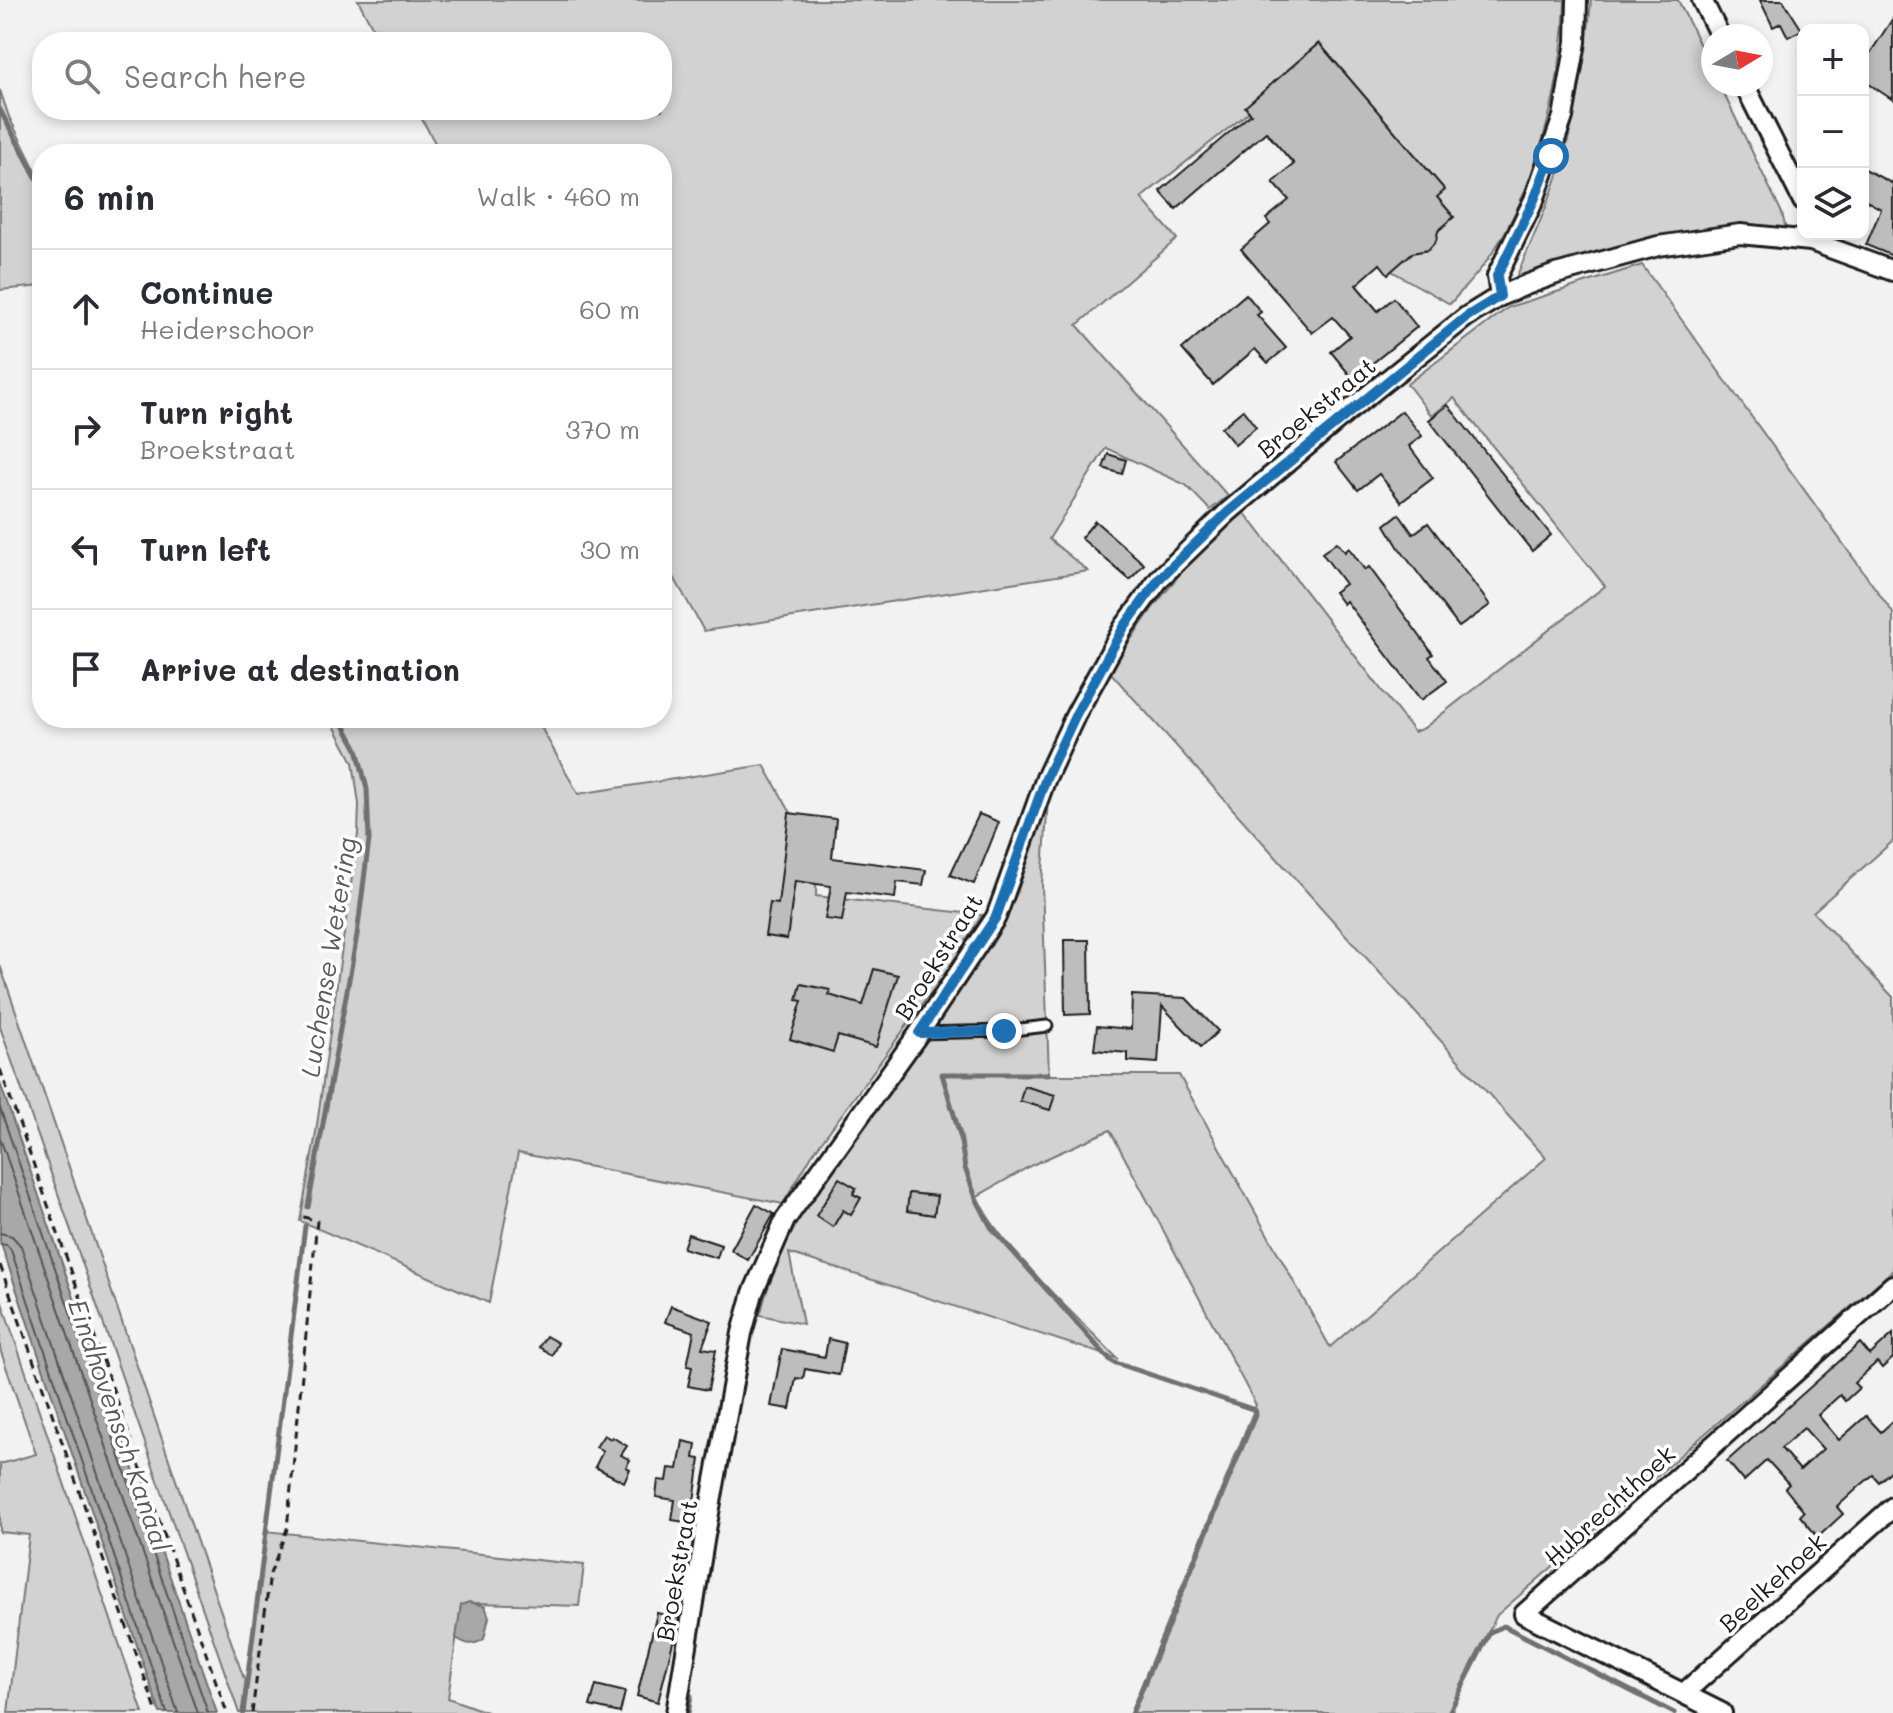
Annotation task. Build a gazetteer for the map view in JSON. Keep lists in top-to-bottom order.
{
  "streets": {
    "street": ["Broekstraat", "Hubrechthoek", "Beelkehoek"]
  },
  "crossings": [
    ["Hubrechthoek", "Beelkehoek"]
  ],
  "water": ["Luchense Wetering", "Eindhovensch Kanaal"],
  "north": "right",
  "page": {
    "map_buttons": ["+", "−"],
    "search": "Search here",
    "heading": ["6 min", "Walk · 460 m"],
    "list": [
      ["Continue", "Heiderschoor", "60 m"],
      ["Turn right", "Broekstraat", "370 m"],
      ["Turn left", "30 m"],
      "Arrive at destination"
    ]
  }
}
